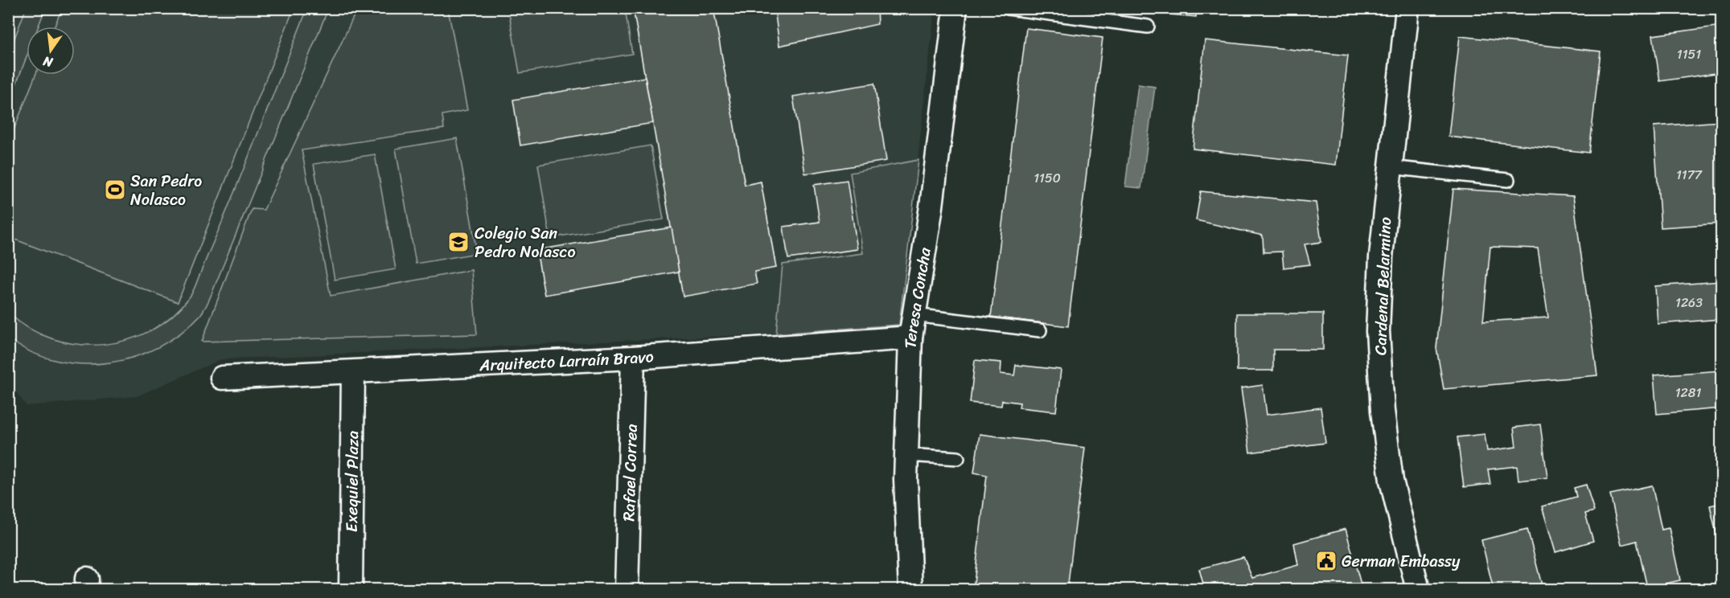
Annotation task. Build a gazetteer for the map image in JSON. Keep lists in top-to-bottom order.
{
  "streets": {
    "street": [
      "Cardenal Belarmino",
      "Teresa Concha",
      "Arquitecto Larraín Bravo",
      "Rafael Correa",
      "Exequiel Plaza"
    ]
  },
  "crossings": [
    ["Teresa Concha", "Arquitecto Larraín Bravo"],
    ["Arquitecto Larraín Bravo", "Rafael Correa"],
    ["Arquitecto Larraín Bravo", "Exequiel Plaza"]
  ],
  "places": {
    "sports": ["San Pedro Nolasco"],
    "school or university": ["Colegio San Pedro Nolasco"],
    "public building": ["German Embassy"]
  },
  "house_numbers": [
    "1151",
    "1177",
    "1150",
    "1263",
    "1281"
  ],
  "north": "bottom"
}
